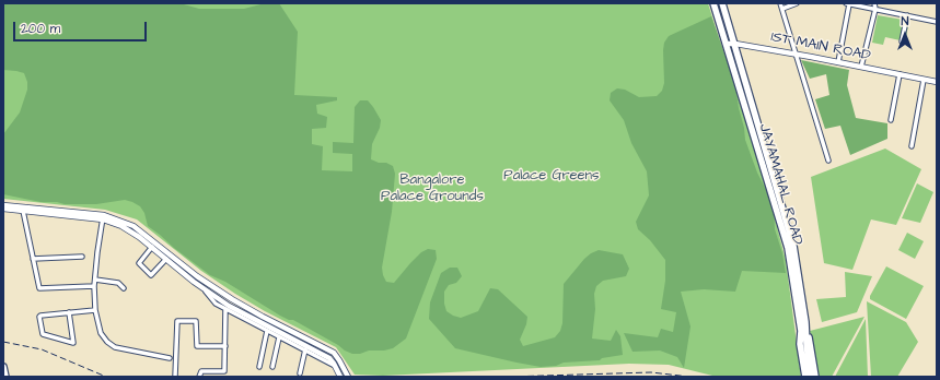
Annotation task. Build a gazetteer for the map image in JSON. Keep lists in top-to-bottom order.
{
  "streets": {
    "main road": ["JAYAMAHAL ROAD"],
    "street": ["1ST MAIN ROAD"]
  },
  "crossings": [
    ["1ST MAIN ROAD", "JAYAMAHAL ROAD"]
  ],
  "parks": ["Palace Greens", "Bangalore Palace Grounds"],
  "scale_bar": "200 m",
  "north": "top"
}
